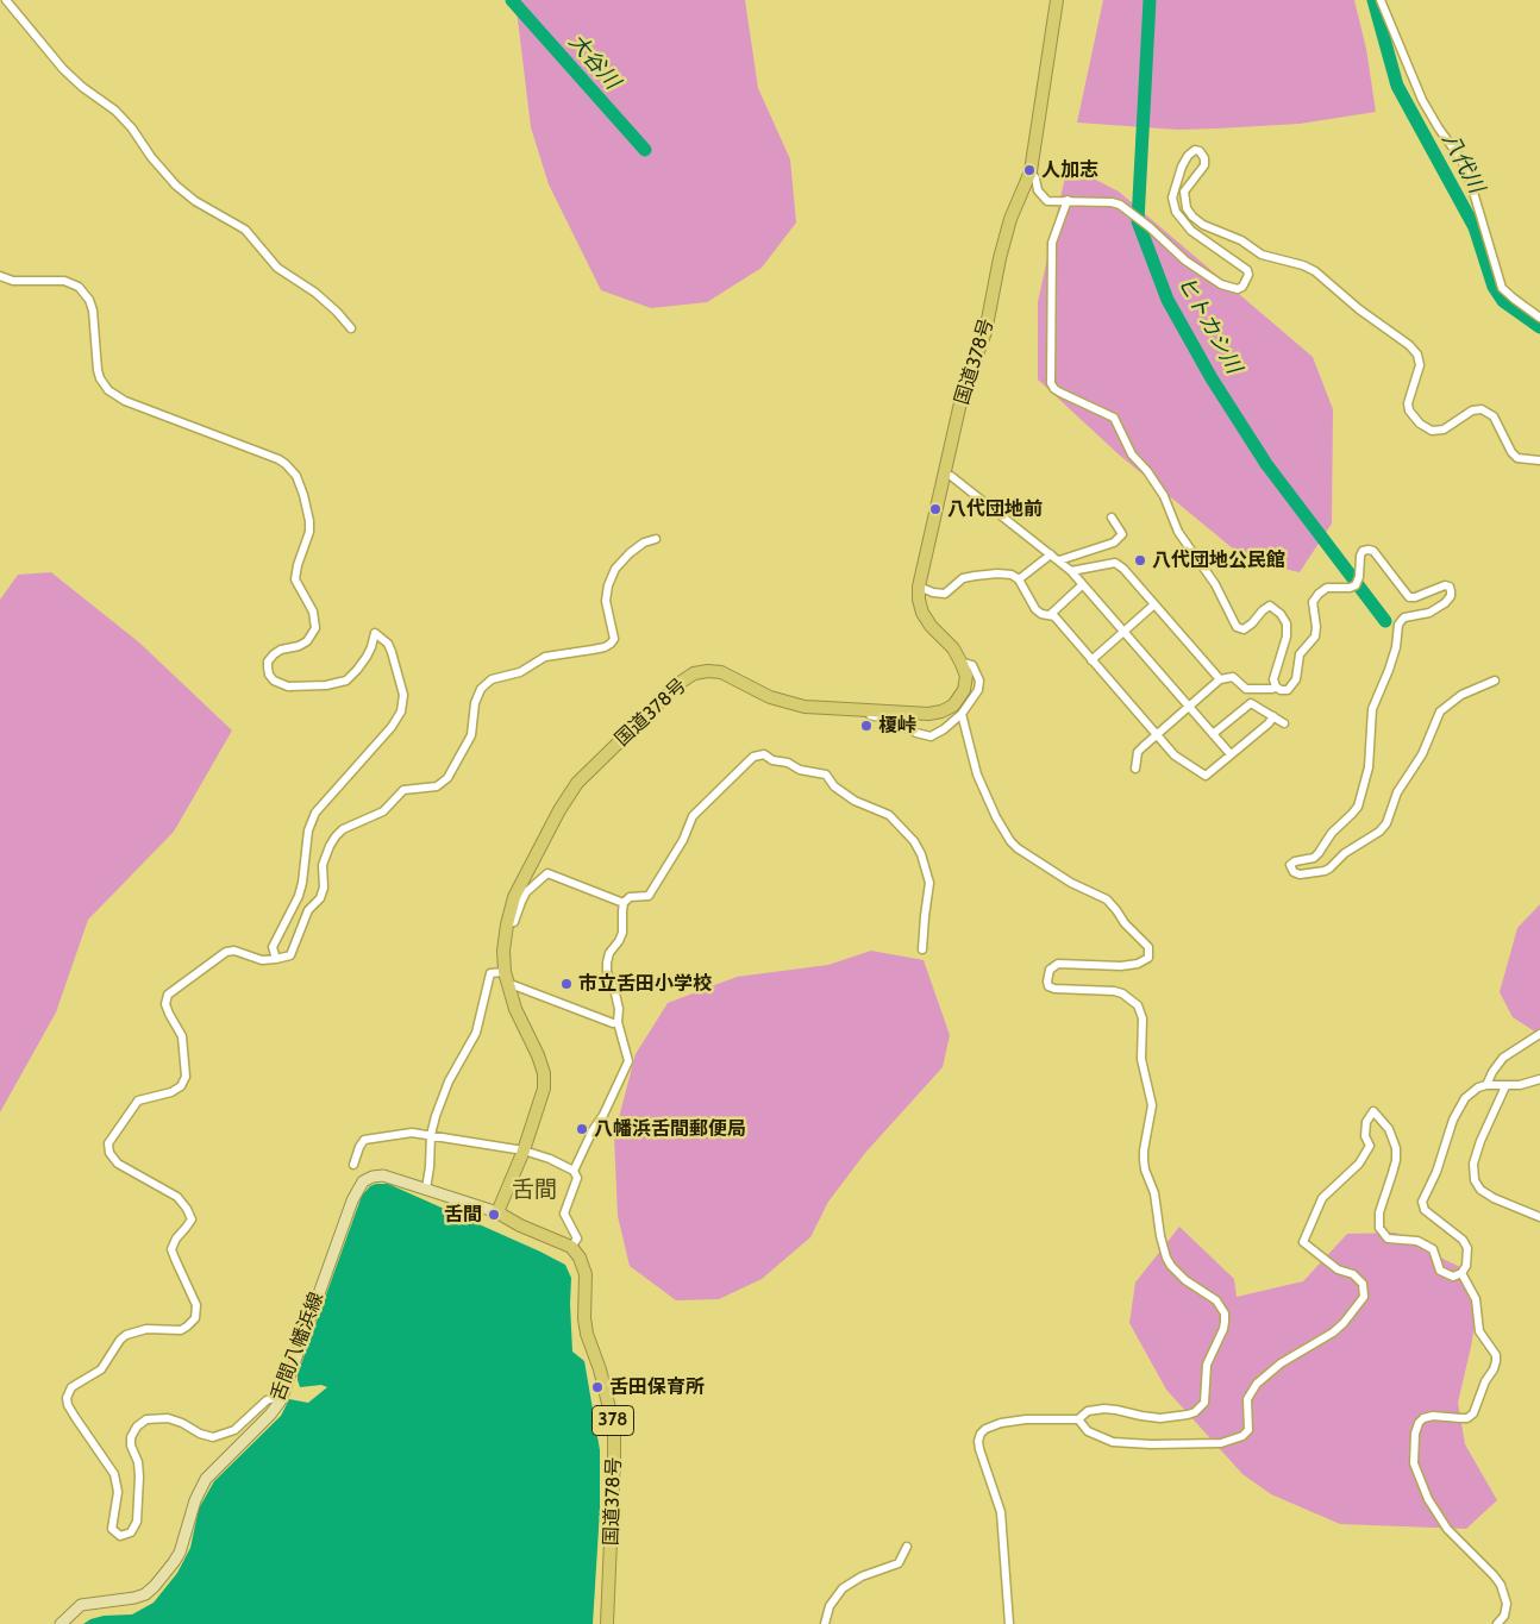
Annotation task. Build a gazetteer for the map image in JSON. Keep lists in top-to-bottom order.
{
  "streets": {
    "highway": ["国道378号", "378"],
    "main road": ["舌間八幡浜線"]
  },
  "crossings": [
    ["国道378号", "舌間八幡浜線"]
  ],
  "districts": ["舌間"],
  "water": ["大谷川", "八代川", "ヒトカシ川"],
  "places": [
    "人加志",
    "八代団地前",
    "八代団地公民館",
    "榎峠",
    "市立舌田小学校",
    "八幡浜舌間郵便局",
    "舌間",
    "舌田保育所"
  ]
}
